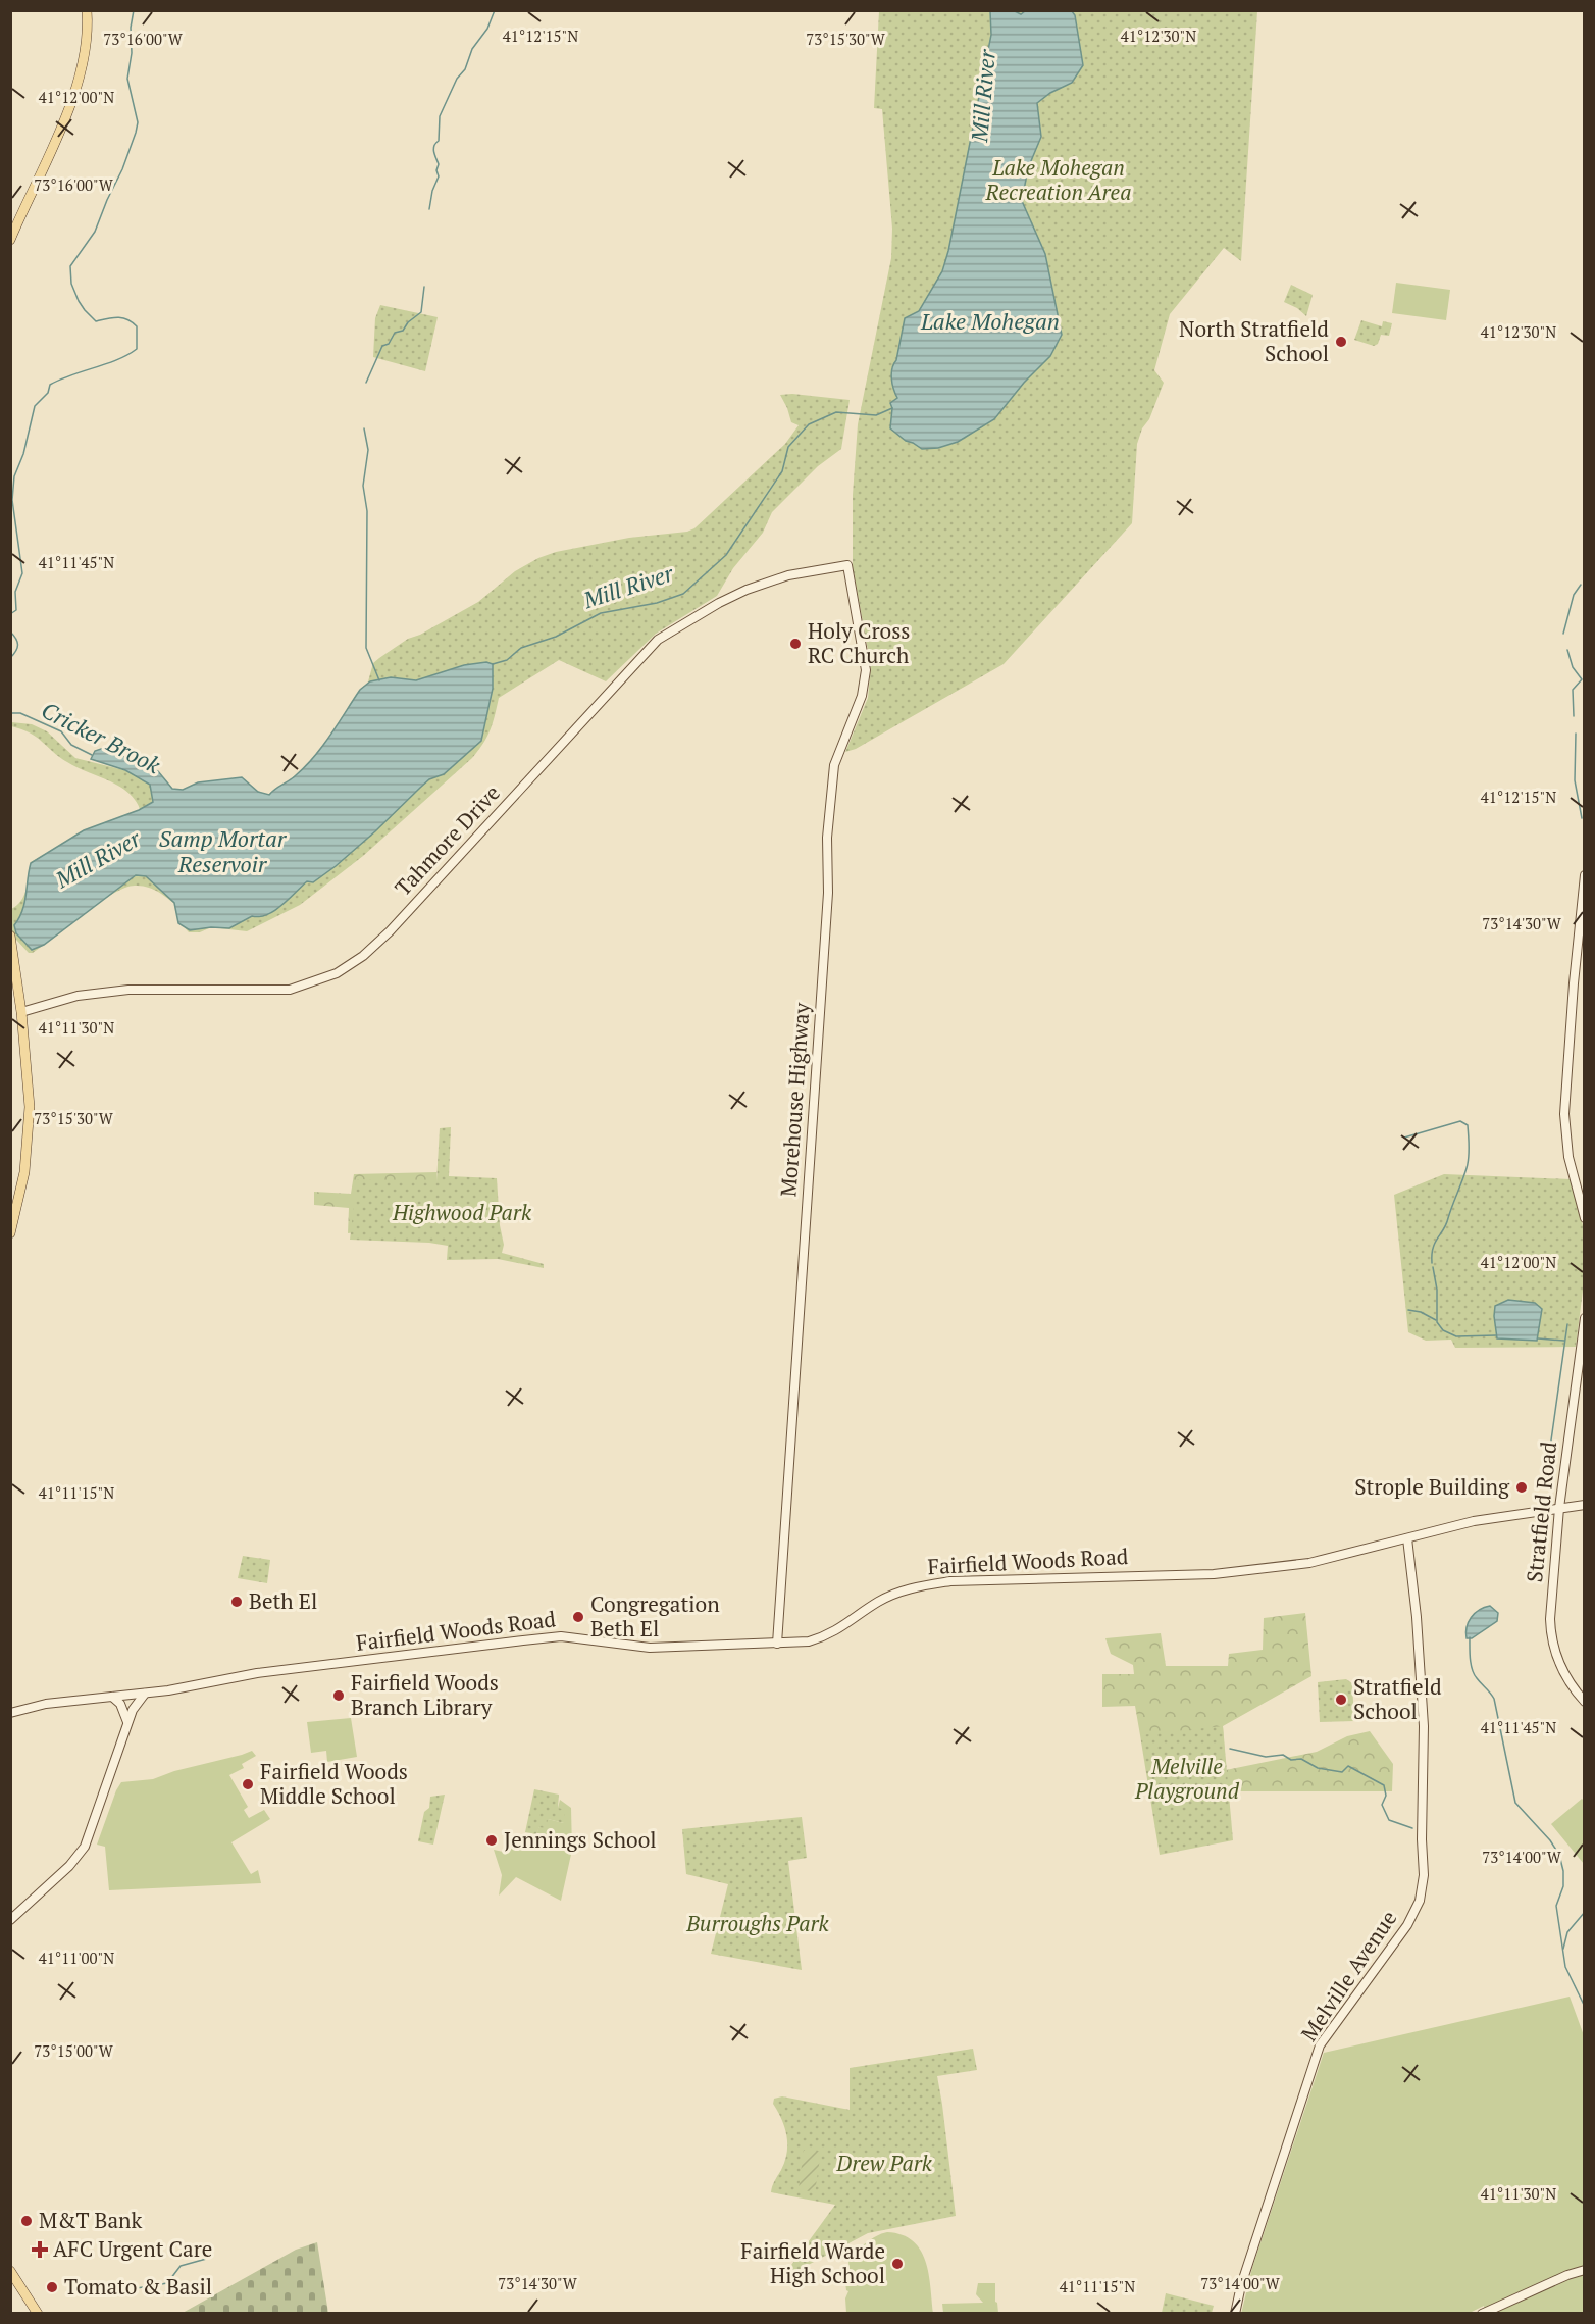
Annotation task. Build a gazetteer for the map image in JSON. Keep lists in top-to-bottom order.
{
  "streets": {
    "street": [
      "Tahmore Drive",
      "Morehouse Highway",
      "Stratfield Road",
      "Fairfield Woods Road",
      "Melville Avenue"
    ]
  },
  "crossings": [
    ["Tahmore Drive", "Morehouse Highway"],
    ["Morehouse Highway", "Fairfield Woods Road"],
    ["Stratfield Road", "Fairfield Woods Road"],
    ["Fairfield Woods Road", "Melville Avenue"]
  ],
  "water": [
    "Mill River",
    "Lake Mohegan",
    "Cricker Brook",
    "Samp Mortar Reservoir"
  ],
  "parks": [
    "Lake Mohegan Recreation Area",
    "Highwood Park",
    "Melville Playground",
    "Burroughs Park",
    "Drew Park"
  ],
  "places": {
    "other": [
      "North Stratfield School",
      "Holy Cross RC Church",
      "Strople Building",
      "Beth El",
      "Congregation Beth El",
      "Fairfield Woods Branch Library",
      "Stratfield School",
      "Fairfield Woods Middle School",
      "Jennings School",
      "M&T Bank",
      "Fairfield Warde High School",
      "Tomato & Basil"
    ],
    "health": ["AFC Urgent Care"]
  },
  "coordinates": [
    "41°12'15\"N",
    "41°12'30\"N",
    "73°16'00\"W",
    "73°15'30\"W",
    "41°12'00\"N",
    "41°11'45\"N",
    "73°14'30\"W",
    "41°11'30\"N",
    "41°11'15\"N",
    "73°14'00\"W",
    "41°11'00\"N",
    "73°15'00\"W"
  ]
}
